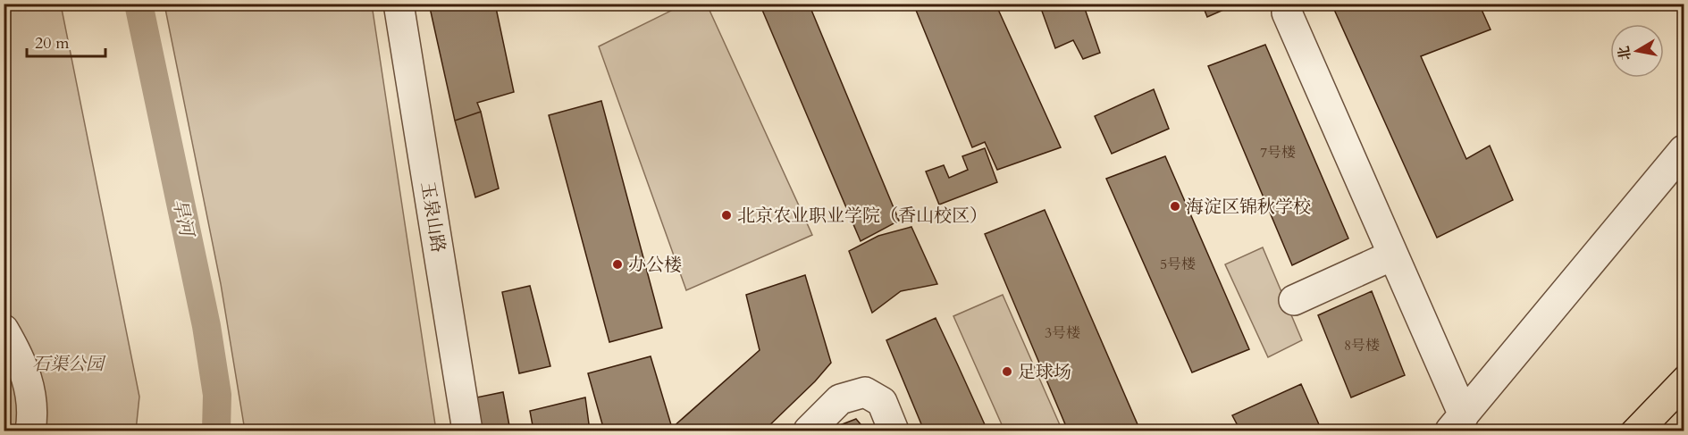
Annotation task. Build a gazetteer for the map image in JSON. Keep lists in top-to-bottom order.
{
  "streets": {
    "street": ["玉泉山路"]
  },
  "water": ["旱河"],
  "parks": ["石渠公园"],
  "places": [
    "海淀区锦秋学校",
    "北京农业职业学院（香山校区）",
    "办公楼",
    "足球场"
  ],
  "house_numbers": [
    "7号楼",
    "5号楼",
    "3号楼",
    "8号楼"
  ],
  "scale_bar": "20 m",
  "north": "left"
}
